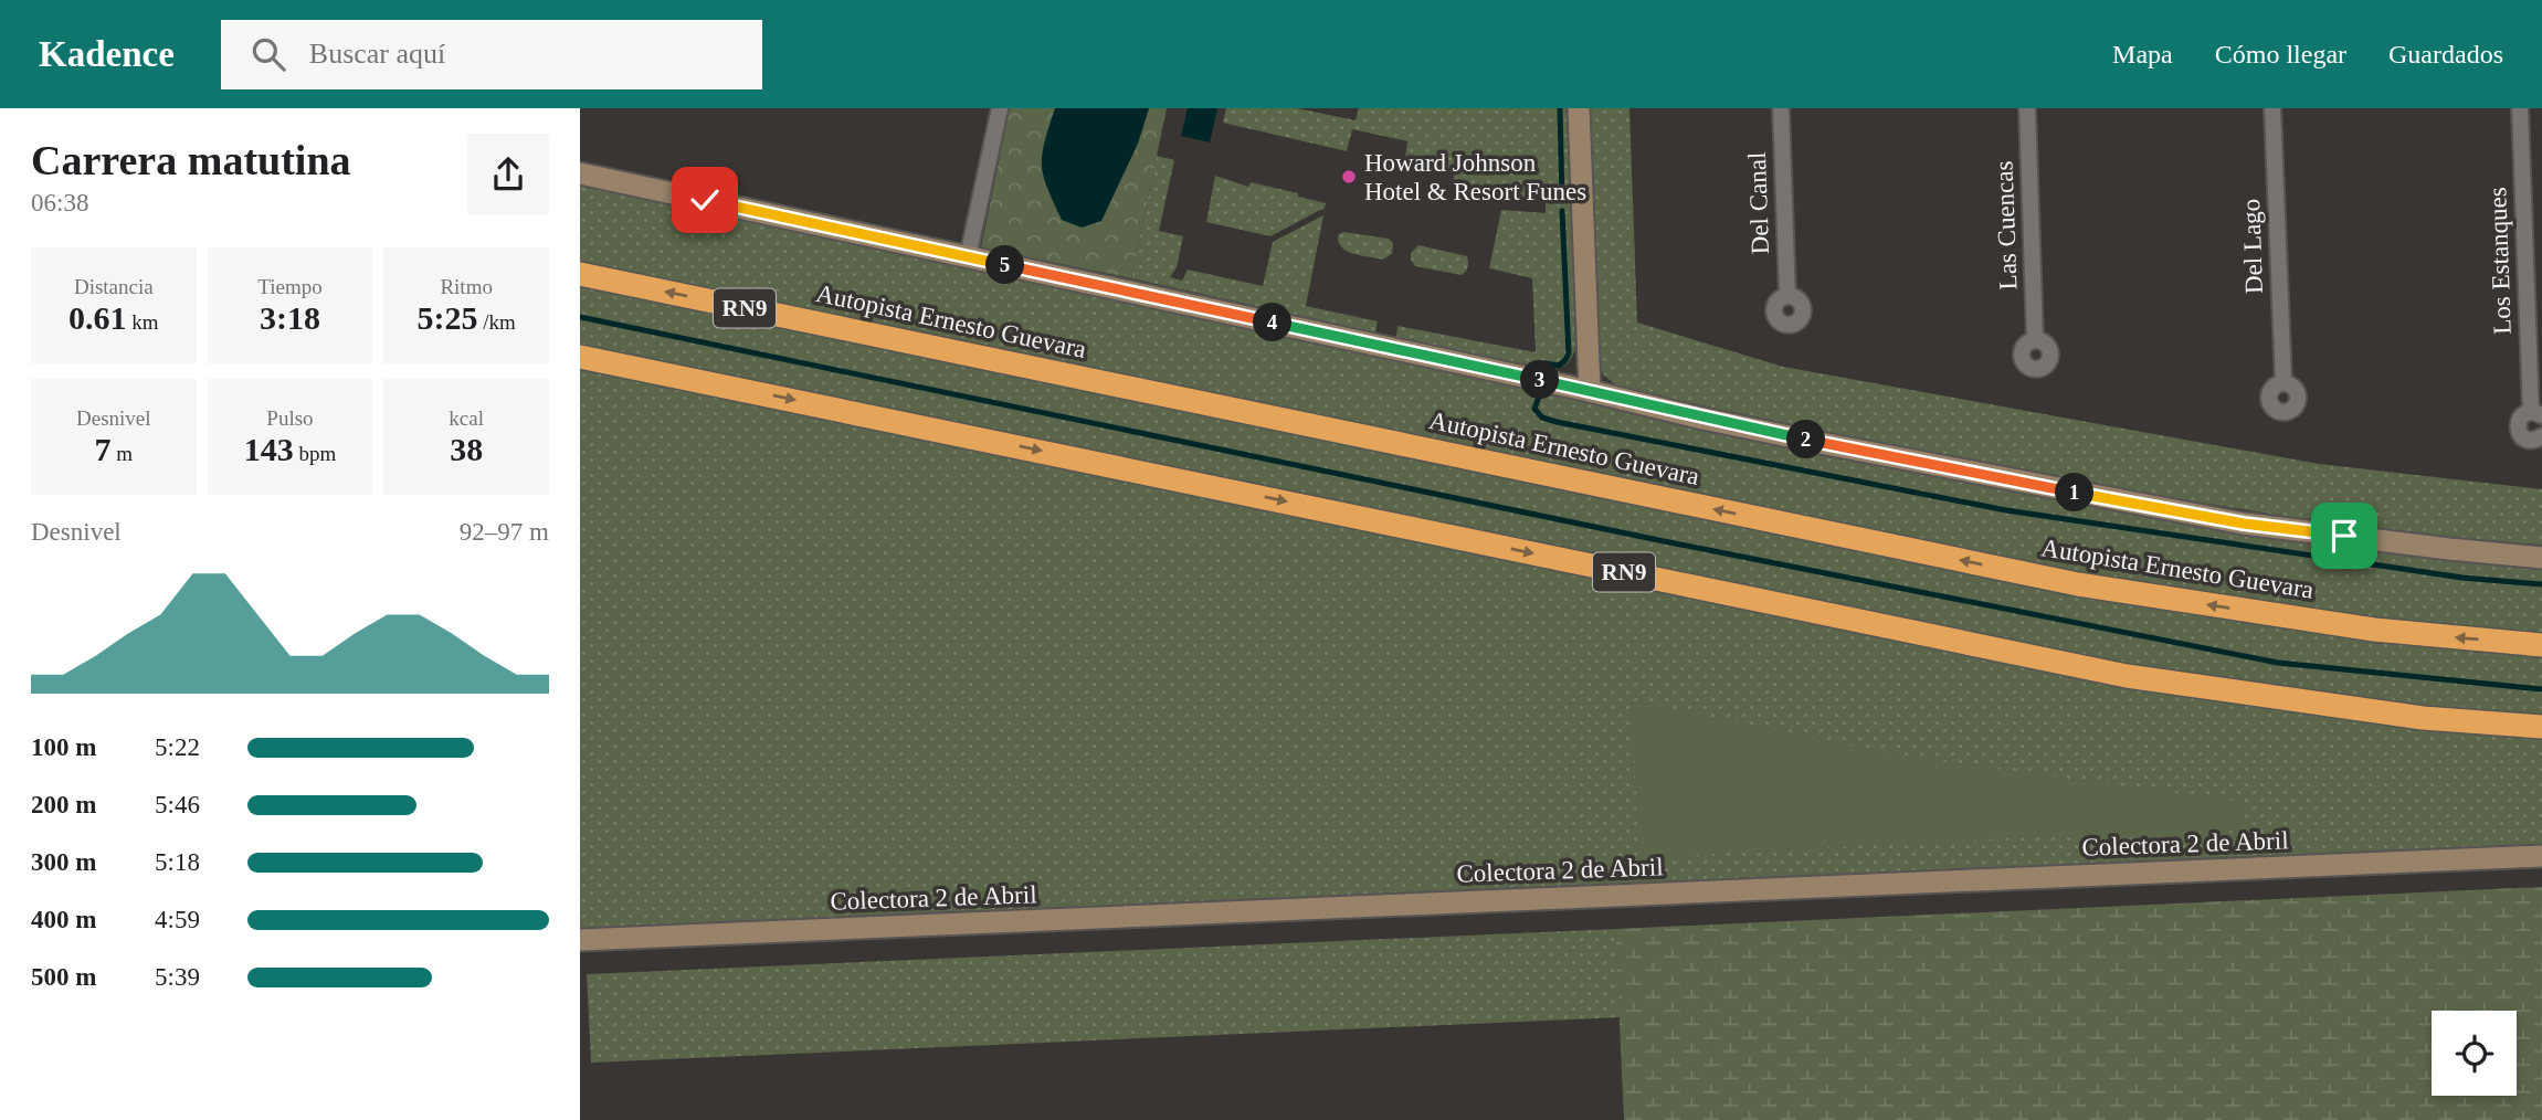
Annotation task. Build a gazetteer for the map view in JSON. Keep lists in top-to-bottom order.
{
  "streets": {
    "highway": ["RN9", "Autopista Ernesto Guevara"],
    "main road": ["Colectora 2 de Abril"],
    "street": [
      "Del Canal",
      "Las Cuencas",
      "Del Lago",
      "Los Estanques"
    ]
  },
  "places": ["Howard Johnson Hotel & Resort Funes"],
  "page": {
    "header": "Kadence",
    "search": "Buscar aquí",
    "nav": ["Mapa", "Cómo llegar", "Guardados"],
    "heading": ["Carrera matutina", "06:38"],
    "stats": [
      ["Distancia", "0.61 km"],
      ["Tiempo", "3:18"],
      ["Ritmo", "5:25 /km"],
      ["Desnivel", "7 m"],
      ["Pulso", "143 bpm"],
      ["kcal", "38"]
    ],
    "pins": [
      "5",
      "4",
      "3",
      "2",
      "1"
    ],
    "chart": ["Desnivel", "92–97 m"],
    "list": [
      {
        "name": "100 m",
        "note": "5:22"
      },
      {
        "name": "200 m",
        "note": "5:46"
      },
      {
        "name": "300 m",
        "note": "5:18"
      },
      {
        "name": "400 m",
        "note": "4:59"
      },
      {
        "name": "500 m",
        "note": "5:39"
      }
    ]
  }
}
